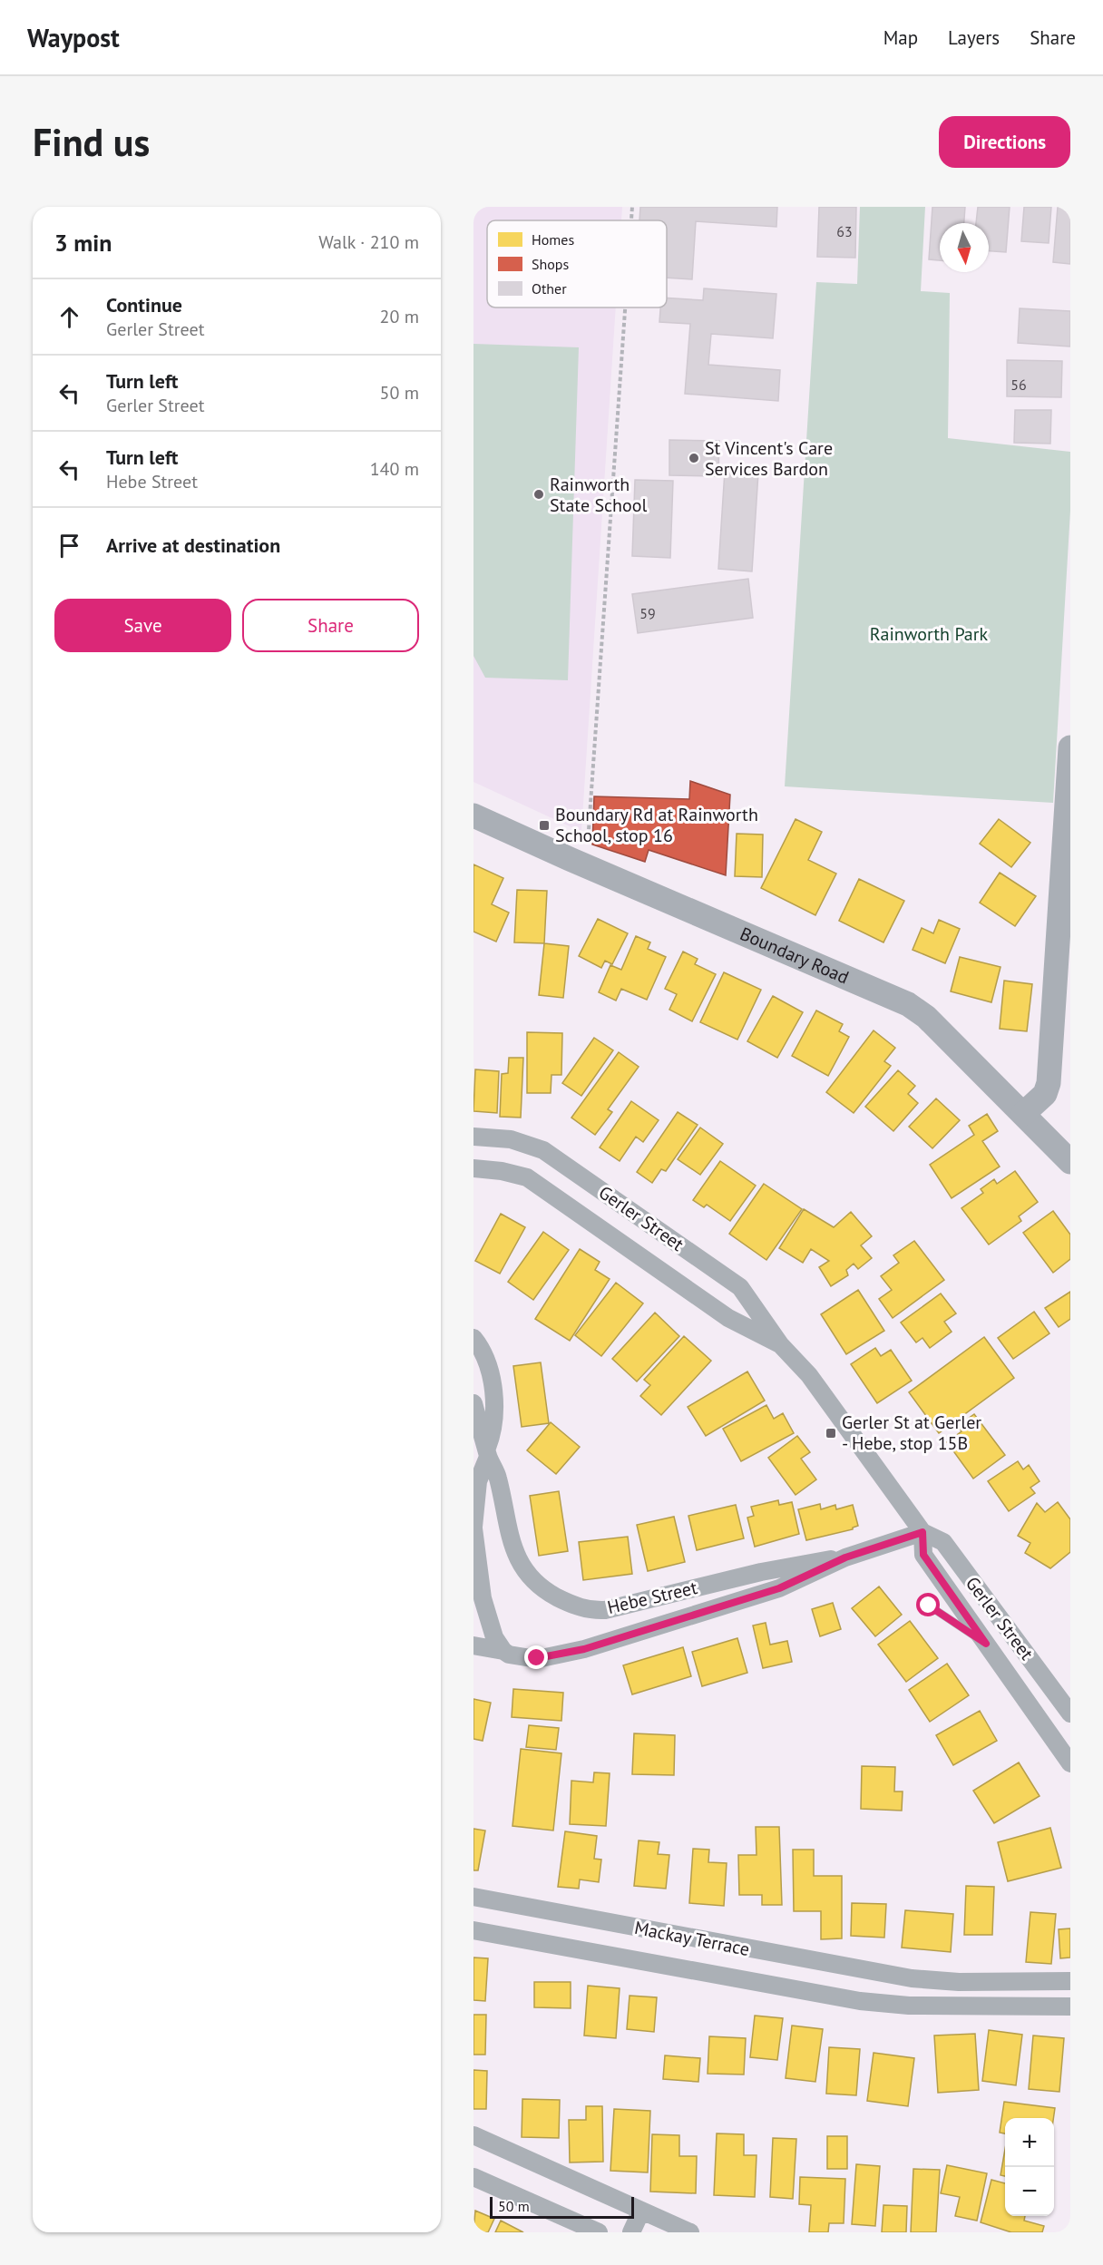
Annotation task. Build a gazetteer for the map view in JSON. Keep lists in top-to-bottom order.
{
  "streets": {
    "main road": ["Boundary Road"],
    "street": ["Gerler Street", "Hebe Street", "Mackay Terrace"]
  },
  "crossings": [
    ["Gerler Street", "Hebe Street"]
  ],
  "parks": ["Rainworth Park"],
  "places": {
    "other": ["St Vincent's Care Services Bardon", "Rainworth State School"],
    "transit": ["Boundary Rd at Rainworth School, stop 16", "Gerler St at Gerler - Hebe, stop 15B"]
  },
  "house_numbers": ["63", "56", "59"],
  "legend": ["Homes", "Shops", "Other"],
  "scale_bar": "50 m",
  "north": "bottom",
  "page": {
    "header": "Waypost",
    "nav": ["Map", "Layers", "Share"],
    "buttons": [
      "Directions",
      ["Save", "Share"]
    ],
    "title": "Find us",
    "heading": ["3 min", "Walk · 210 m"],
    "list": [
      ["Continue", "Gerler Street", "20 m"],
      ["Turn left", "Gerler Street", "50 m"],
      ["Turn left", "Hebe Street", "140 m"],
      "Arrive at destination"
    ],
    "map_buttons": ["+", "−"],
    "scale": "50 m"
  }
}
